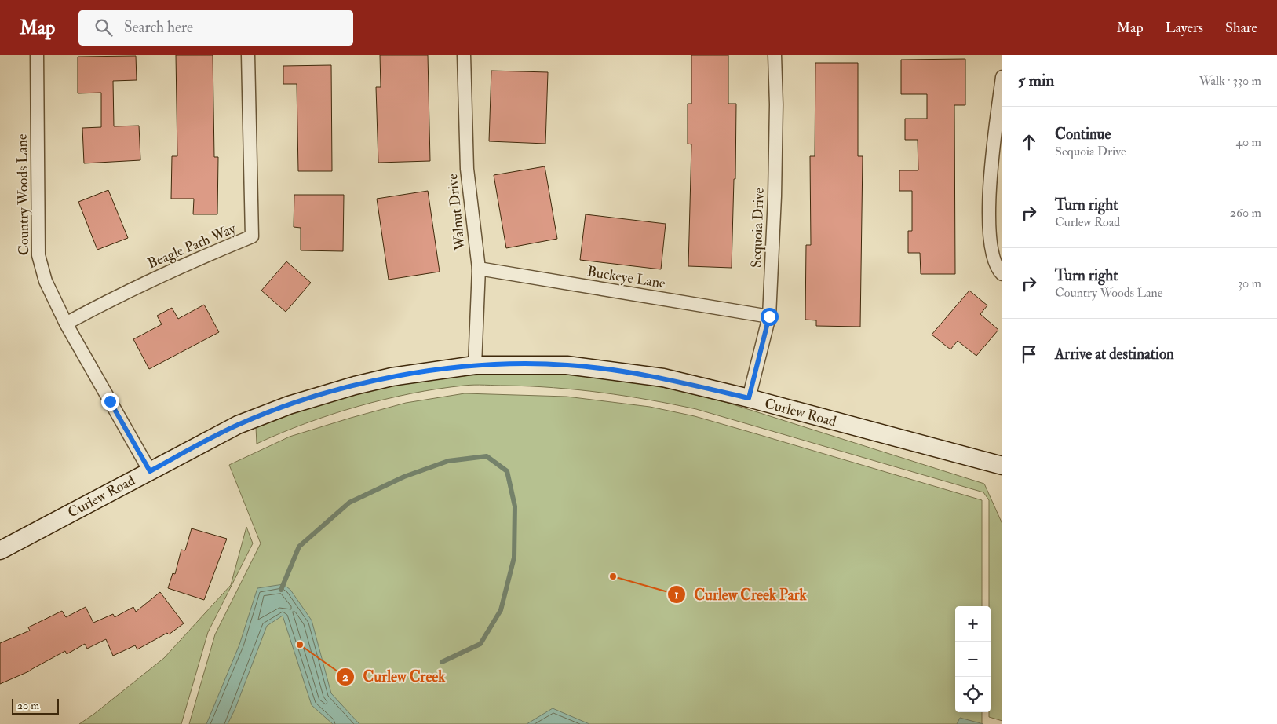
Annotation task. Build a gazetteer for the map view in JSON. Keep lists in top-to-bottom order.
{
  "streets": {
    "main road": ["Curlew Road"],
    "street": [
      "Country Woods Lane",
      "Walnut Drive",
      "Sequoia Drive",
      "Beagle Path Way",
      "Buckeye Lane"
    ]
  },
  "crossings": [
    ["Country Woods Lane", "Beagle Path Way"],
    ["Country Woods Lane", "Curlew Road"],
    ["Walnut Drive", "Buckeye Lane"],
    ["Walnut Drive", "Curlew Road"],
    ["Sequoia Drive", "Buckeye Lane"],
    ["Sequoia Drive", "Curlew Road"]
  ],
  "places": ["Curlew Creek Park", "Curlew Creek"],
  "scale_bar": "20 m",
  "page": {
    "header": "Map",
    "search": "Search here",
    "nav": ["Map", "Layers", "Share"],
    "heading": ["5 min", "Walk · 330 m"],
    "list": [
      ["Continue", "Sequoia Drive", "40 m"],
      ["Turn right", "Curlew Road", "260 m"],
      ["Turn right", "Country Woods Lane", "30 m"],
      "Arrive at destination"
    ],
    "map_buttons": ["+", "−"],
    "scale": "20 m"
  }
}
